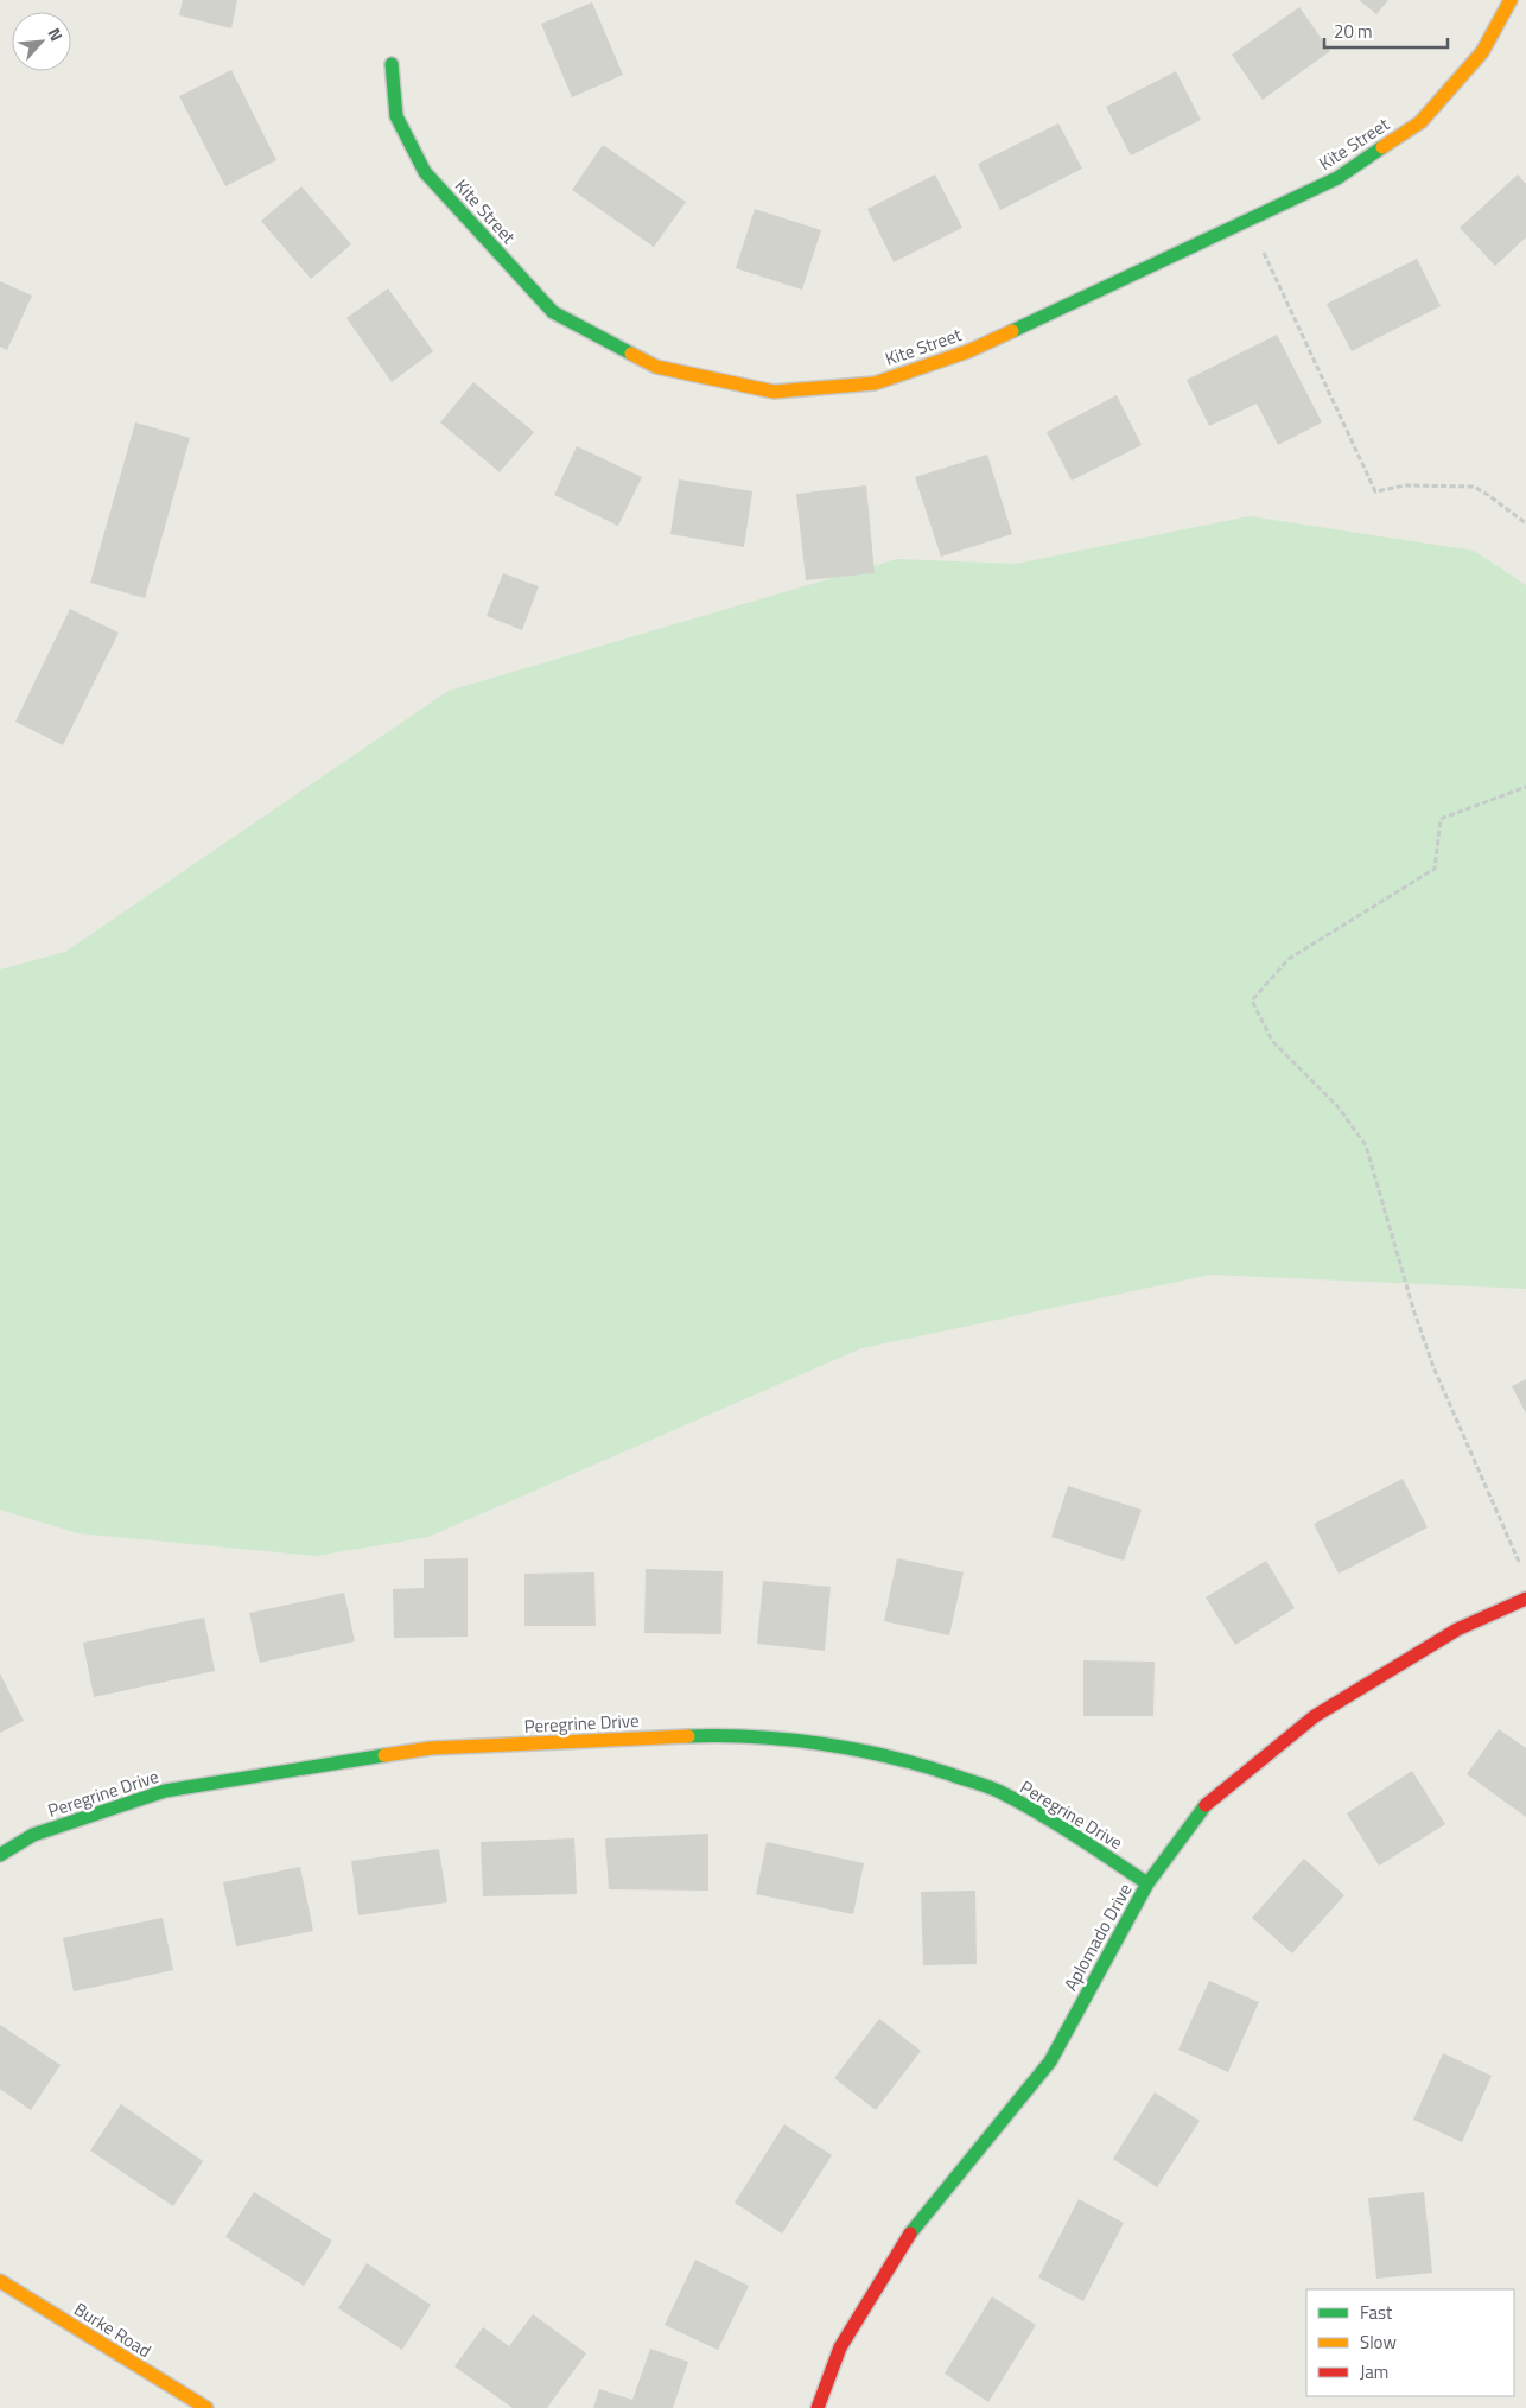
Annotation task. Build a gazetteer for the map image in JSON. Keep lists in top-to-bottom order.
{
  "streets": {
    "street": [
      "Kite Street",
      "Peregrine Drive",
      "Aplomado Drive",
      "Burke Road"
    ]
  },
  "crossings": [
    ["Peregrine Drive", "Aplomado Drive"]
  ],
  "legend": ["Fast", "Slow", "Jam"],
  "scale_bar": "20 m",
  "north": "top right"
}
